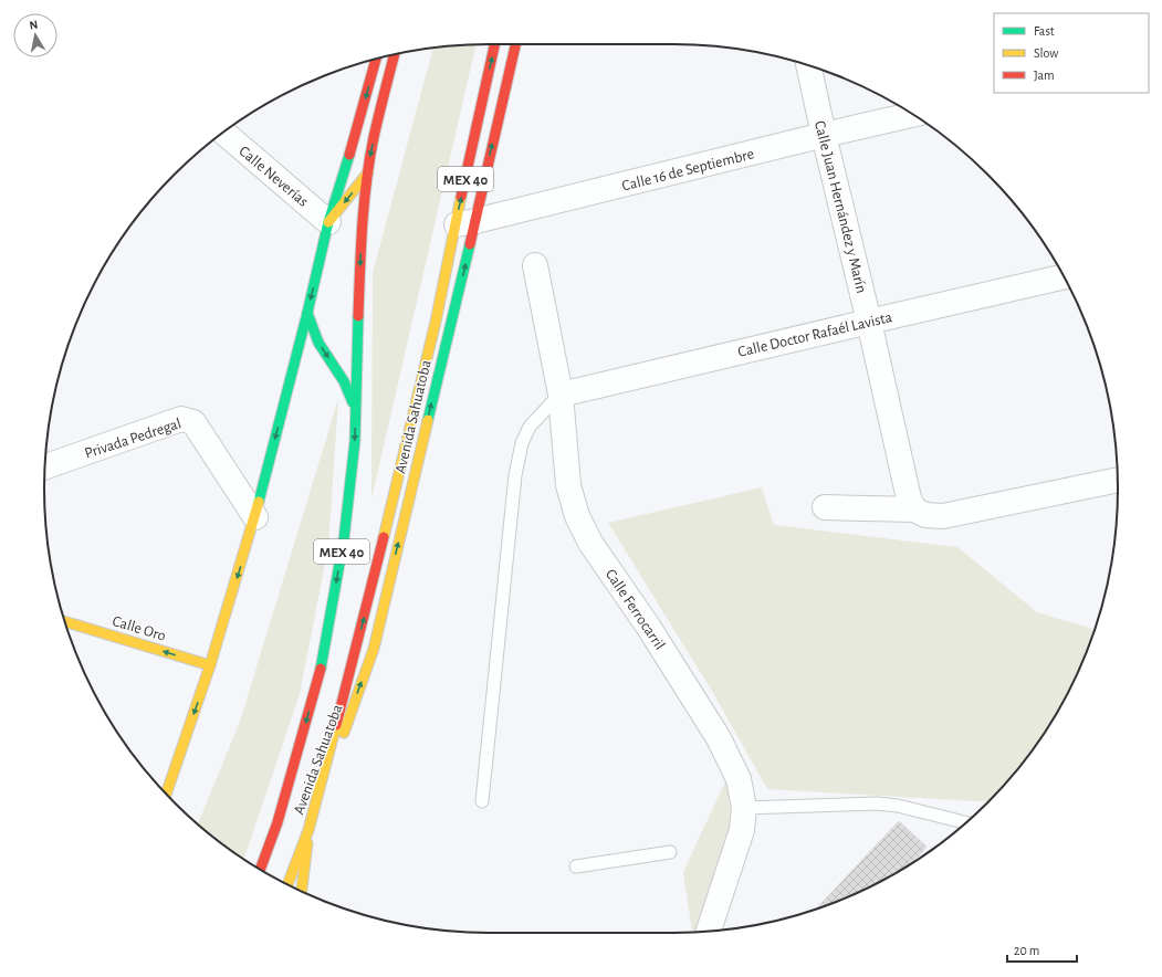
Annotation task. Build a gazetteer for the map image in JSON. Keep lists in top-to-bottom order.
{
  "streets": {
    "main road": ["MEX 40", "Avenida Sahuatoba", "Calle Oro"],
    "street": [
      "Calle 16 de Septiembre",
      "Calle Neverías",
      "Calle Juan Hernández y Marín",
      "Calle Doctor Rafaél Lavista",
      "Privada Pedregal",
      "Calle Ferrocarril"
    ]
  },
  "crossings": [
    ["Calle 16 de Septiembre", "Calle Juan Hernández y Marín"],
    ["Calle 16 de Septiembre", "Avenida Sahuatoba"],
    ["MEX 40", "Avenida Sahuatoba"],
    ["Calle Juan Hernández y Marín", "Calle Doctor Rafaél Lavista"],
    ["Calle Doctor Rafaél Lavista", "Calle Ferrocarril"]
  ],
  "one_way": ["Calle Oro"],
  "legend": ["Fast", "Slow", "Jam"],
  "scale_bar": "20 m",
  "north": "top"
}
